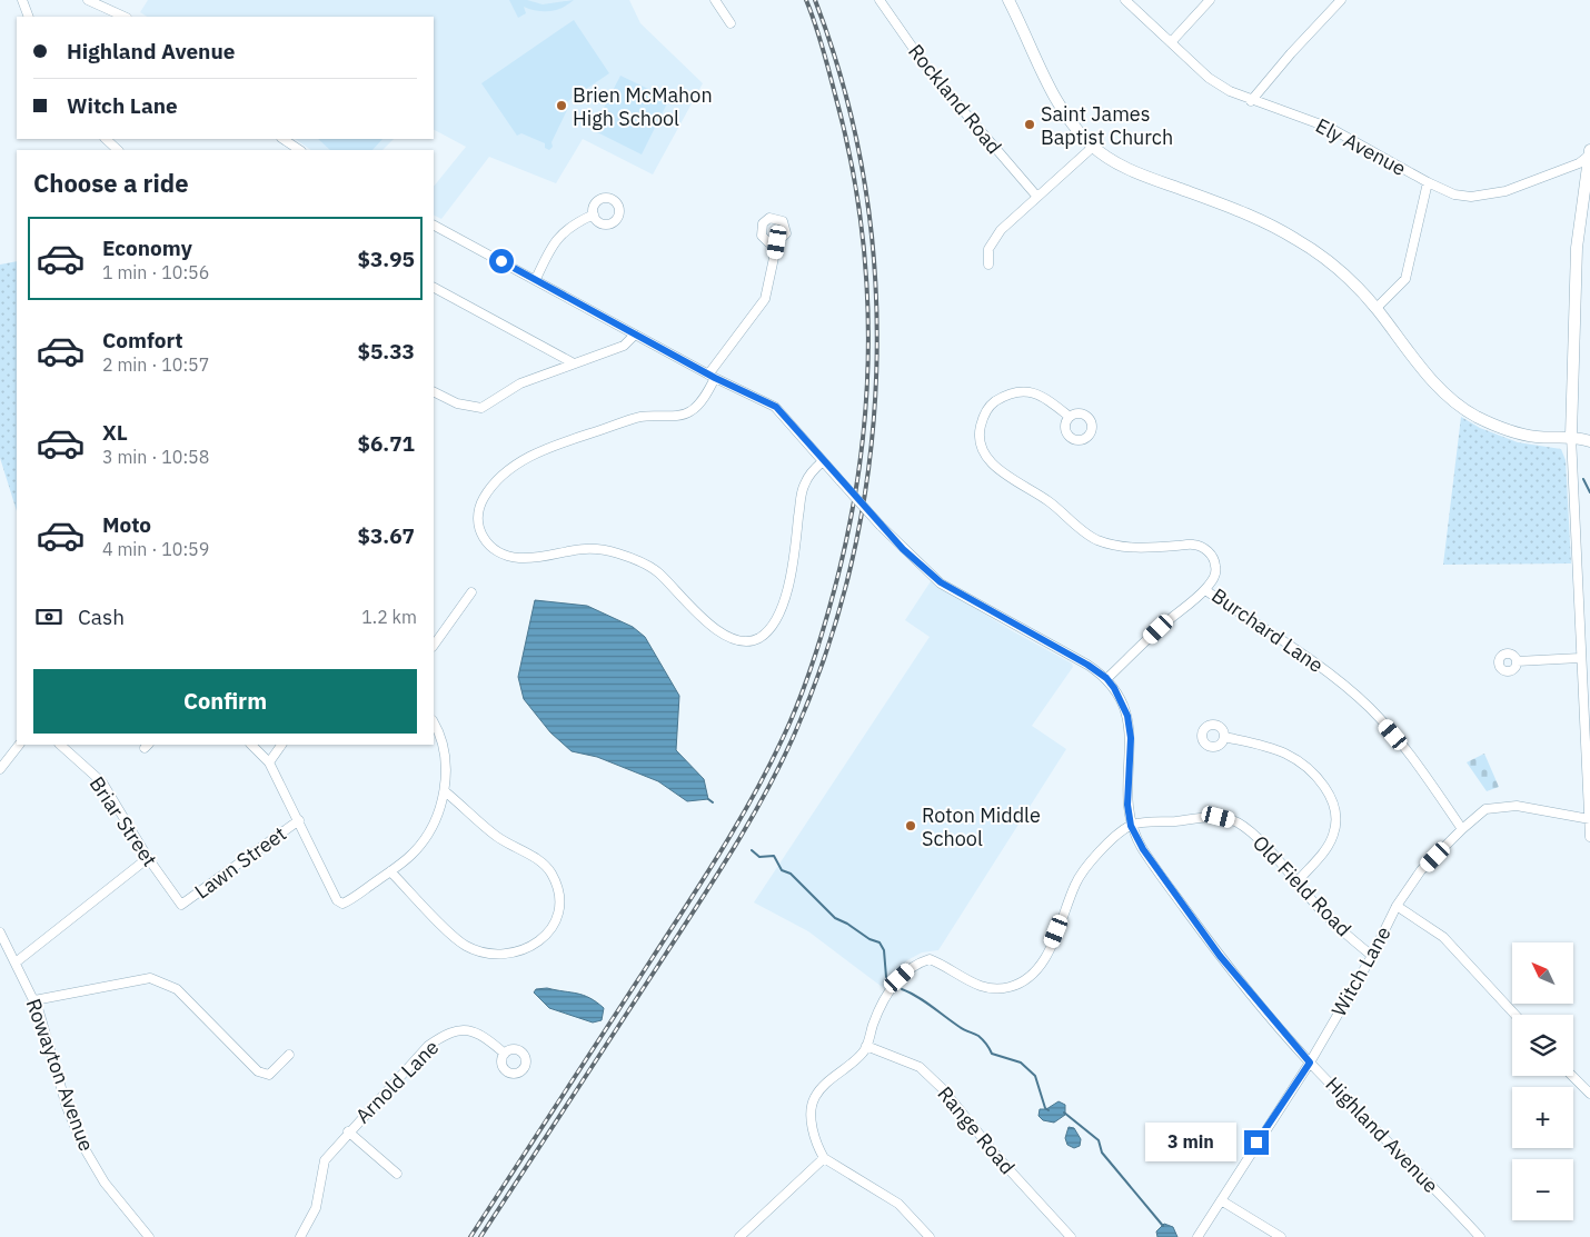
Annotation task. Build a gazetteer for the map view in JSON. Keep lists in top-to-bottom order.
{
  "streets": {
    "street": [
      "Rockland Road",
      "Ely Avenue",
      "Burchard Lane",
      "Briar Street",
      "Lawn Street",
      "Old Field Road",
      "Witch Lane",
      "Rowayton Avenue",
      "Arnold Lane",
      "Range Road",
      "Highland Avenue"
    ]
  },
  "crossings": [
    ["Burchard Lane", "Witch Lane"],
    ["Briar Street", "Lawn Street"],
    ["Old Field Road", "Witch Lane"],
    ["Old Field Road", "Highland Avenue"],
    ["Witch Lane", "Highland Avenue"]
  ],
  "places": ["Brien McMahon High School", "Saint James Baptist Church", "Roton Middle School"],
  "north": "top left",
  "page": {
    "banner": ["Highland Avenue", "Witch Lane"],
    "heading": "Choose a ride",
    "list": [
      {
        "name": "Economy",
        "note": "1 min · 10:56",
        "value": "$3.95"
      },
      {
        "name": "Comfort",
        "note": "2 min · 10:57",
        "value": "$5.33"
      },
      {
        "name": "XL",
        "note": "3 min · 10:58",
        "value": "$6.71"
      },
      {
        "name": "Moto",
        "note": "4 min · 10:59",
        "value": "$3.67"
      }
    ],
    "pay": ["Cash", "1.2 km"],
    "buttons": "Confirm",
    "map_buttons": ["+", "−"],
    "bubble": "3 min"
  }
}
